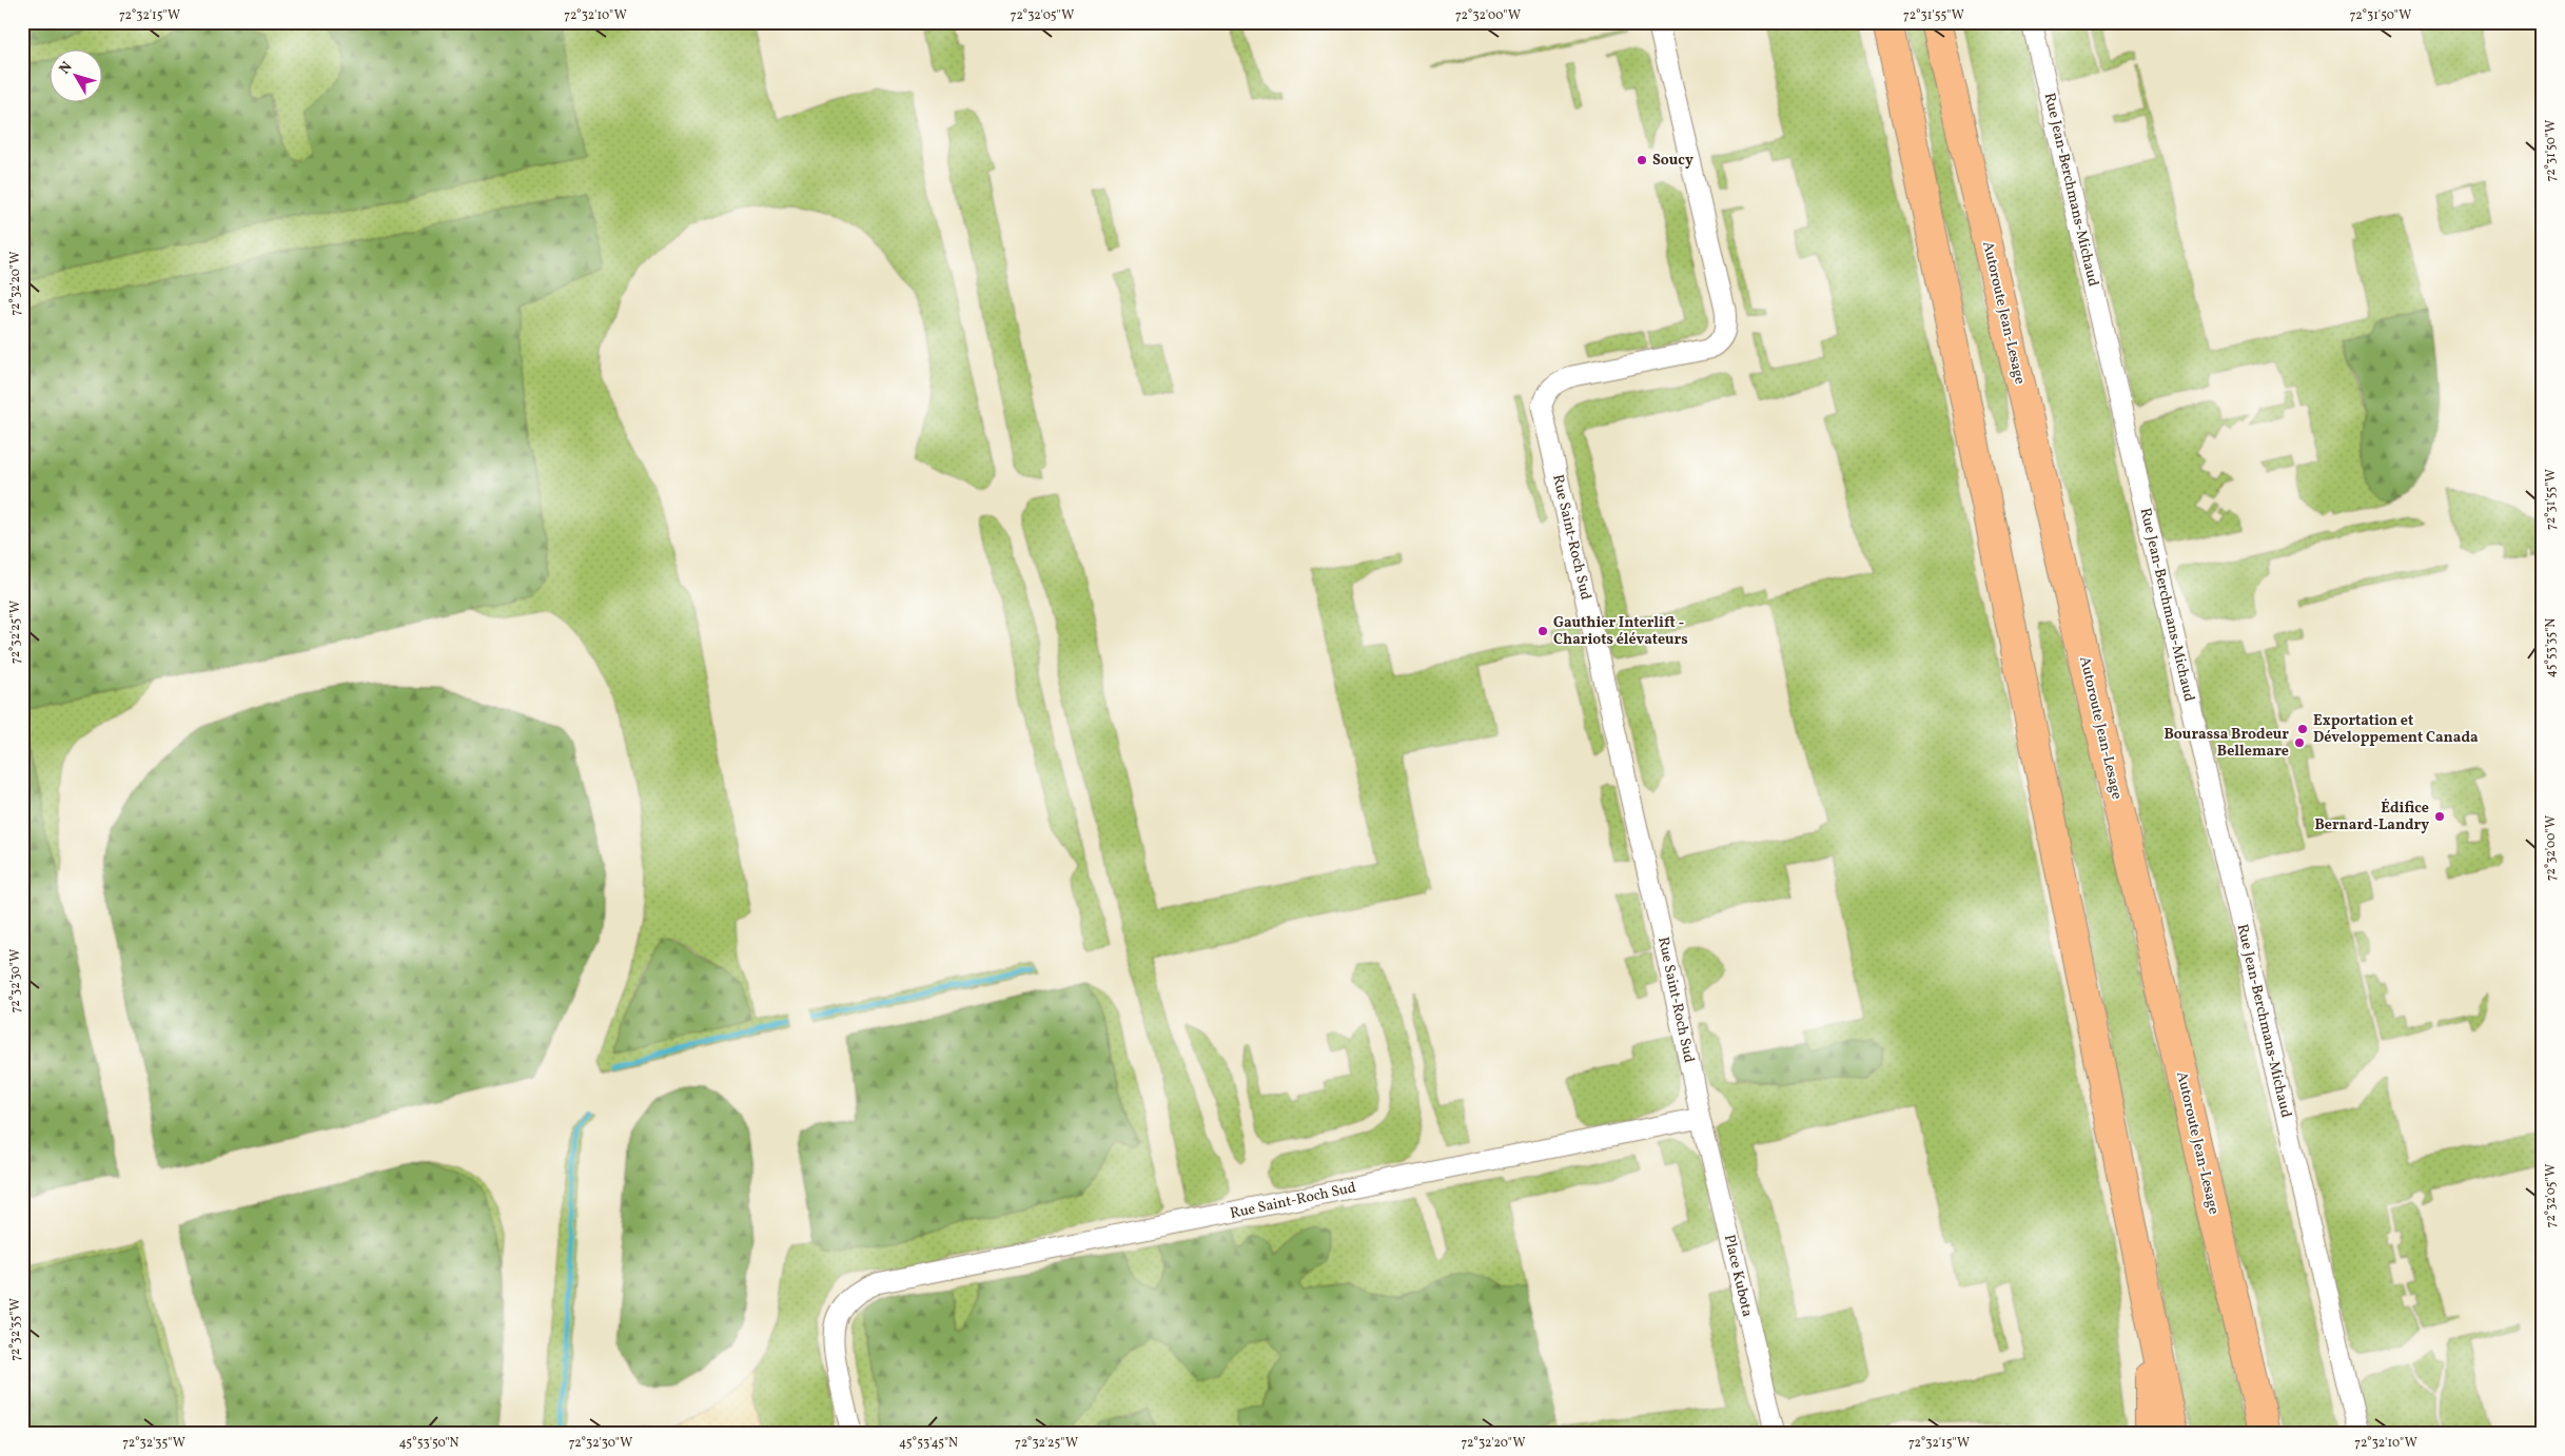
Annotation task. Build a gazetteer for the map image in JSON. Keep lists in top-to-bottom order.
{
  "streets": {
    "highway": ["Autoroute Jean-Lesage"],
    "street": ["Rue Jean-Berchmans-Michaud", "Rue Saint-Roch Sud", "Place Kubota"]
  },
  "crossings": [
    ["Rue Saint-Roch Sud", "Place Kubota"]
  ],
  "places": [
    "Soucy",
    "Gauthier Interlift - Chariots élévateurs",
    "Exportation et Développement Canada",
    "Bourassa Brodeur Bellemare",
    "Édifice Bernard-Landry"
  ],
  "north": "top left",
  "coordinates": [
    "72°32'15\"W",
    "72°32'10\"W",
    "72°32'05\"W",
    "72°32'00\"W",
    "72°31'55\"W",
    "72°31'50\"W",
    "72°32'20\"W",
    "72°32'25\"W",
    "45°53'35\"N",
    "72°32'30\"W",
    "72°32'35\"W",
    "45°53'50\"N",
    "45°53'45\"N"
  ]
}
